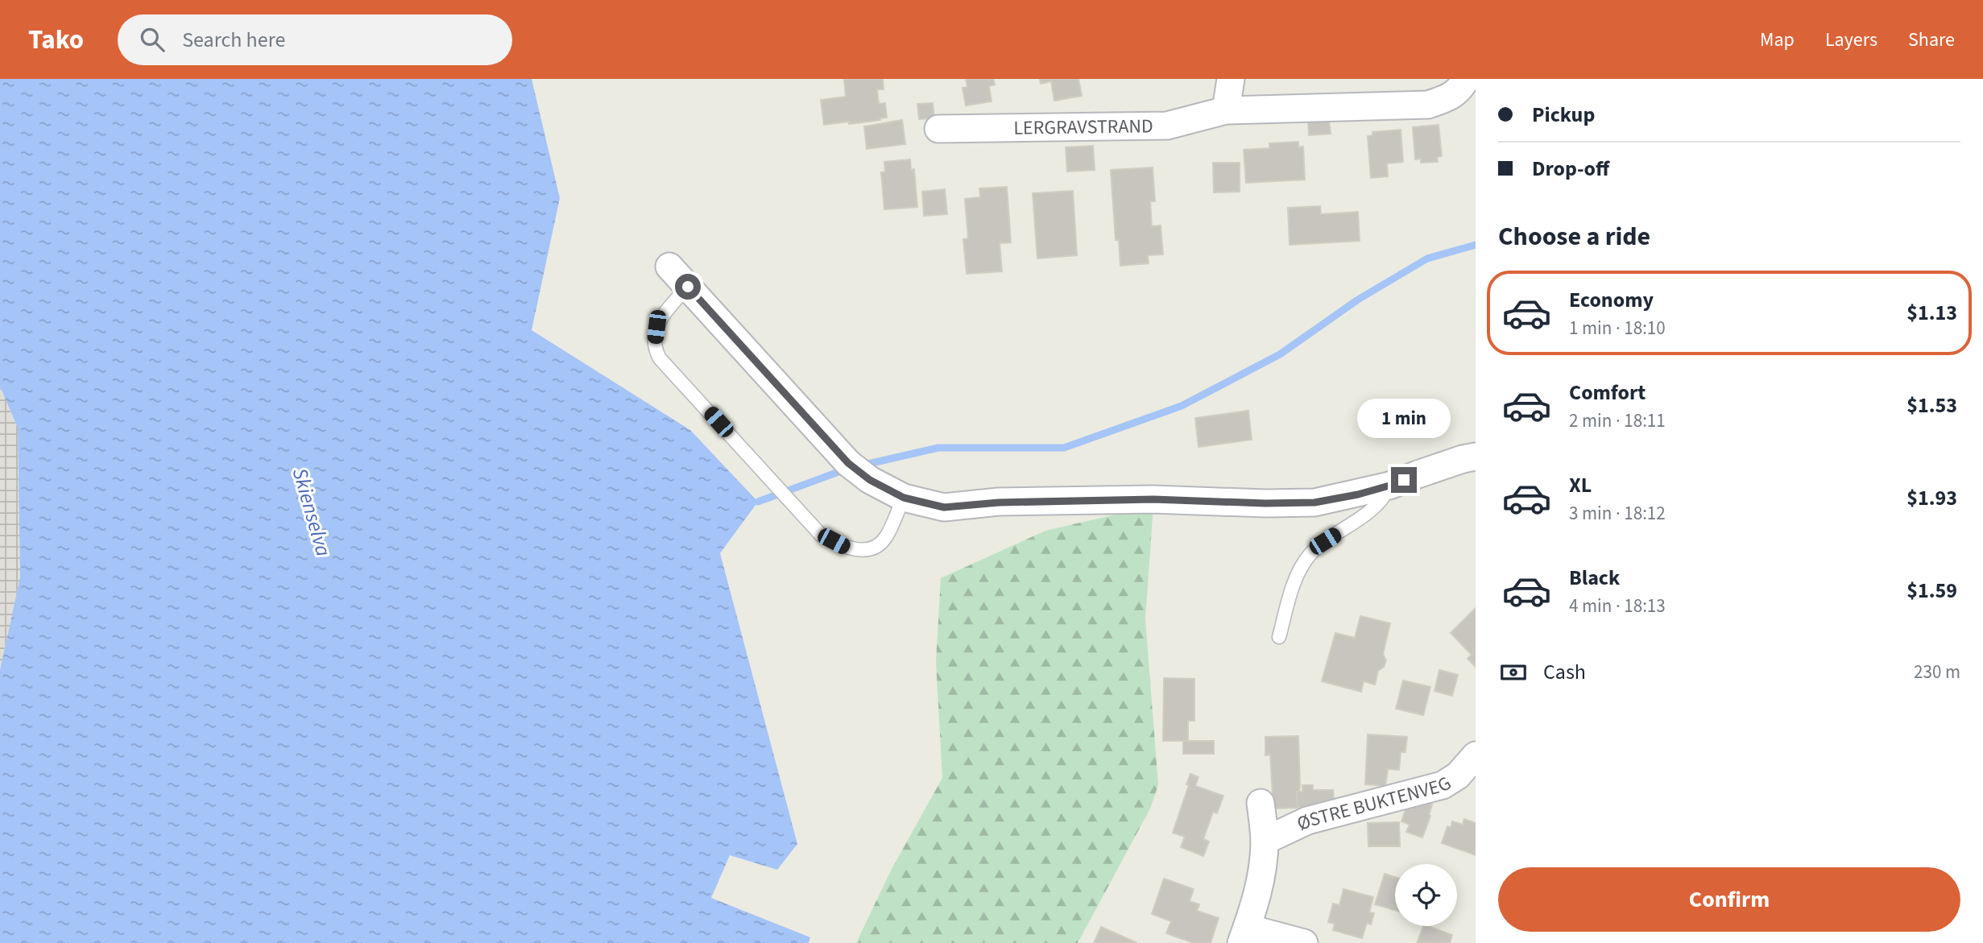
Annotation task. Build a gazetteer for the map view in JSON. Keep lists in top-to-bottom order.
{
  "streets": {
    "street": ["LERGRAVSTRAND", "ØSTRE BUKTENVEG"]
  },
  "water": ["Skienselva"],
  "page": {
    "header": "Tako",
    "search": "Search here",
    "nav": ["Map", "Layers", "Share"],
    "banner": ["Pickup", "Drop-off"],
    "heading": "Choose a ride",
    "list": [
      {
        "name": "Economy",
        "note": "1 min · 18:10",
        "value": "$1.13"
      },
      {
        "name": "Comfort",
        "note": "2 min · 18:11",
        "value": "$1.53"
      },
      {
        "name": "XL",
        "note": "3 min · 18:12",
        "value": "$1.93"
      },
      {
        "name": "Black",
        "note": "4 min · 18:13",
        "value": "$1.59"
      }
    ],
    "bubble": "1 min",
    "pay": ["Cash", "230 m"],
    "buttons": "Confirm"
  }
}
